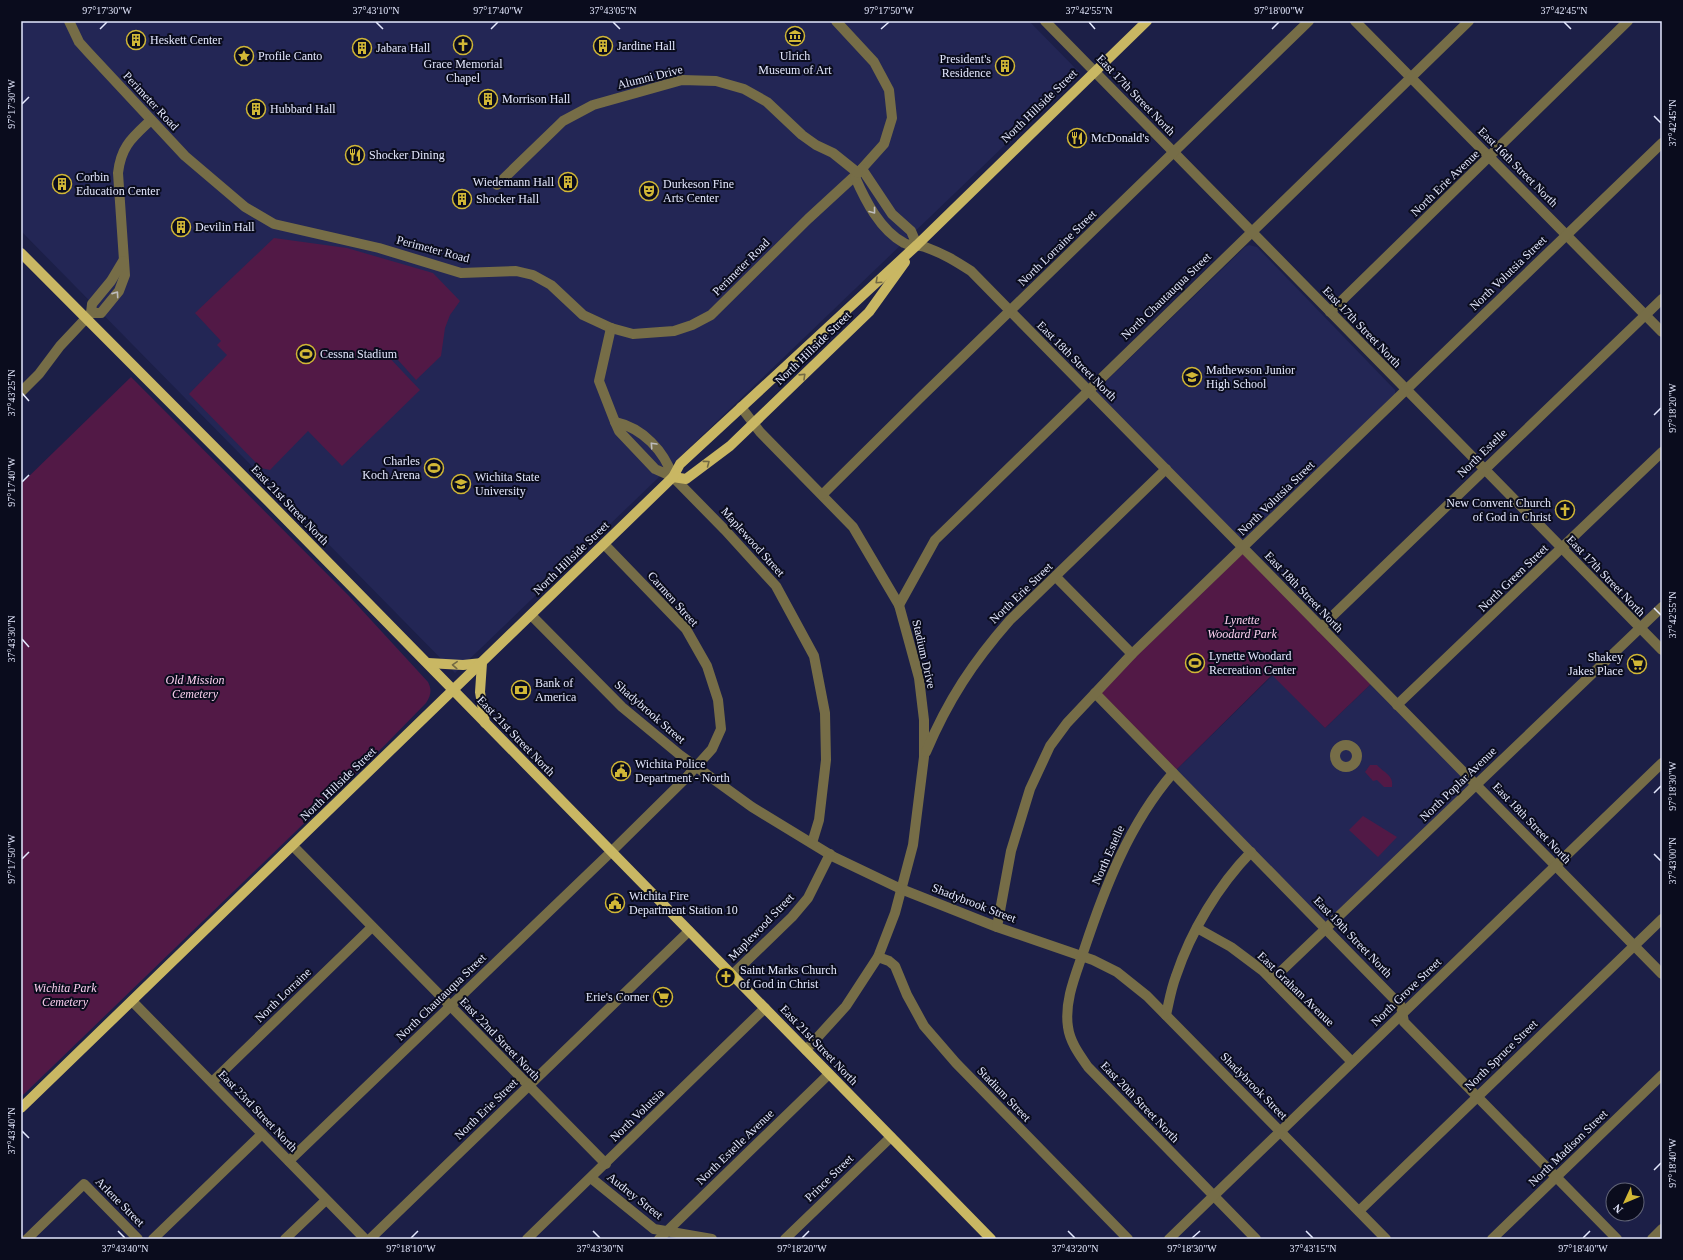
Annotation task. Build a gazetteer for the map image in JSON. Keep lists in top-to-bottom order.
{
  "streets": {
    "main road": ["North Hillside Street", "East 21st Street North"],
    "street": [
      "Alumni Drive",
      "East 17th Street North",
      "Perimeter Road",
      "East 16th Street North",
      "North Erie Avenue",
      "North Lorraine Street",
      "North Volutsia Street",
      "North Chautauqua Street",
      "East 18th Street North",
      "North Estelle",
      "Maplewood Street",
      "North Green Street",
      "North Erie Street",
      "Carmen Street",
      "Stadium Drive",
      "Shadybrook Street",
      "North Poplar Avenue",
      "East 19th Street North",
      "East Graham Avenue",
      "North Grove Street",
      "North Lorraine",
      "East 22nd Street North",
      "North Spruce Street",
      "Stadium Street",
      "East 20th Street North",
      "East 23rd Street North",
      "North Volutsia",
      "North Estelle Avenue",
      "North Madison Street",
      "Prince Street",
      "Audrey Street",
      "Arlene Street"
    ]
  },
  "crossings": [
    ["Alumni Drive", "Perimeter Road"],
    ["Alumni Drive", "North Hillside Street"],
    ["Alumni Drive", "East 18th Street North"],
    ["East 17th Street North", "North Hillside Street"],
    ["East 17th Street North", "North Erie Avenue"],
    ["East 17th Street North", "North Lorraine Street"],
    ["East 17th Street North", "North Volutsia Street"],
    ["East 17th Street North", "North Chautauqua Street"],
    ["East 17th Street North", "North Estelle"],
    ["East 17th Street North", "North Green Street"],
    ["East 17th Street North", "North Poplar Avenue"],
    ["North Hillside Street", "East 18th Street North"],
    ["North Hillside Street", "East 21st Street North"],
    ["North Hillside Street", "Maplewood Street"],
    ["North Hillside Street", "Carmen Street"],
    ["North Hillside Street", "Stadium Drive"],
    ["North Hillside Street", "Shadybrook Street"],
    ["North Hillside Street", "East 22nd Street North"],
    ["North Hillside Street", "East 23rd Street North"],
    ["East 16th Street North", "North Erie Avenue"],
    ["East 16th Street North", "North Volutsia Street"],
    ["East 16th Street North", "North Chautauqua Street"],
    ["East 16th Street North", "North Estelle"],
    ["North Lorraine Street", "East 18th Street North"],
    ["North Lorraine Street", "Stadium Drive"],
    ["North Volutsia Street", "East 18th Street North"],
    ["North Volutsia Street", "Shadybrook Street"],
    ["North Volutsia Street", "East 19th Street North"],
    ["North Chautauqua Street", "East 18th Street North"],
    ["North Chautauqua Street", "East 21st Street North"],
    ["North Chautauqua Street", "Carmen Street"],
    ["North Chautauqua Street", "Stadium Drive"],
    ["North Chautauqua Street", "East 22nd Street North"],
    ["North Chautauqua Street", "East 23rd Street North"],
    ["East 18th Street North", "North Estelle"],
    ["East 18th Street North", "North Green Street"],
    ["East 18th Street North", "North Erie Street"],
    ["East 18th Street North", "North Poplar Avenue"],
    ["East 18th Street North", "North Grove Street"],
    ["East 18th Street North", "North Spruce Street"],
    ["North Estelle", "Shadybrook Street"],
    ["North Estelle", "East 19th Street North"],
    ["North Estelle", "East 20th Street North"],
    ["East 21st Street North", "Maplewood Street"],
    ["East 21st Street North", "North Erie Street"],
    ["East 21st Street North", "Carmen Street"],
    ["East 21st Street North", "North Volutsia"],
    ["East 21st Street North", "North Estelle Avenue"],
    ["East 21st Street North", "Prince Street"],
    ["Maplewood Street", "Shadybrook Street"],
    ["North Erie Street", "Stadium Drive"],
    ["North Erie Street", "East 22nd Street North"],
    ["Carmen Street", "Shadybrook Street"],
    ["Stadium Drive", "Shadybrook Street"],
    ["Stadium Drive", "Stadium Street"],
    ["Shadybrook Street", "North Grove Street"],
    ["Shadybrook Street", "North Spruce Street"],
    ["Shadybrook Street", "East 20th Street North"],
    ["North Poplar Avenue", "East 19th Street North"],
    ["North Poplar Avenue", "East Graham Avenue"],
    ["East 19th Street North", "North Grove Street"],
    ["East 19th Street North", "North Spruce Street"],
    ["East 19th Street North", "North Madison Street"],
    ["East Graham Avenue", "North Grove Street"],
    ["North Grove Street", "East 20th Street North"],
    ["North Lorraine", "East 22nd Street North"],
    ["North Lorraine", "East 23rd Street North"],
    ["East 22nd Street North", "North Volutsia"],
    ["North Volutsia", "Audrey Street"],
    ["North Estelle Avenue", "Audrey Street"]
  ],
  "parks": ["Lynette Woodard Park", "Old Mission Cemetery", "Wichita Park Cemetery"],
  "places": {
    "museum": ["Ulrich Museum of Art"],
    "building": [
      "Heskett Center",
      "Jardine Hall",
      "Jabara Hall",
      "President's Residence",
      "Morrison Hall",
      "Hubbard Hall",
      "Wiedemann Hall",
      "Corbin Education Center",
      "Shocker Hall",
      "Devilin Hall"
    ],
    "church": ["Grace Memorial Chapel", "New Convent Church of God in Christ", "Saint Marks Church of God in Christ"],
    "place": ["Profile Canto"],
    "restaurant": ["McDonald's", "Shocker Dining"],
    "theatre": ["Durkeson Fine Arts Center"],
    "sports": ["Cessna Stadium", "Charles Koch Arena", "Lynette Woodard Recreation Center"],
    "school or university": ["Mathewson Junior High School", "Wichita State University"],
    "supermarket": ["Shakey Jakes Place", "Erie's Corner"],
    "bank": ["Bank of America"],
    "public building": ["Wichita Police Department - North", "Wichita Fire Department Station 10"]
  },
  "north": "bottom left",
  "coordinates": [
    "97°17'30\"W",
    "37°43'10\"N",
    "97°17'40\"W",
    "37°43'05\"N",
    "97°17'50\"W",
    "37°42'55\"N",
    "97°18'00\"W",
    "37°42'45\"N",
    "37°43'25\"N",
    "97°18'20\"W",
    "37°43'30\"N",
    "97°18'30\"W",
    "37°43'00\"N",
    "37°43'40\"N",
    "97°18'40\"W",
    "97°18'10\"W",
    "37°43'20\"N",
    "37°43'15\"N"
  ]
}
